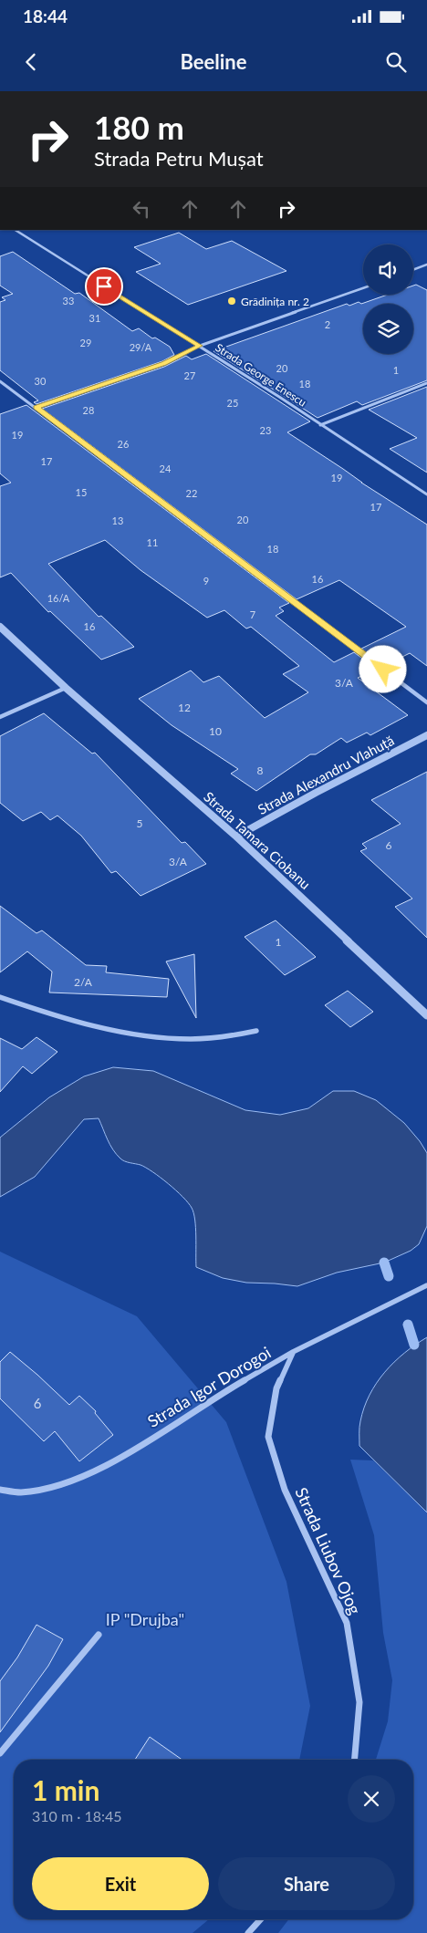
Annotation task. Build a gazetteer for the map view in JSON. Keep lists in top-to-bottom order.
{
  "streets": {
    "street": [
      "Strada George Enescu",
      "Strada Аlexandru Vlahuță",
      "Strada Tamara Ciobanu",
      "Strada Igor Dorogoi",
      "Strada Liubov Ojog"
    ]
  },
  "crossings": [
    ["Strada Аlexandru Vlahuță", "Strada Tamara Ciobanu"],
    ["Strada Igor Dorogoi", "Strada Liubov Ojog"]
  ],
  "parks": ["IP \"Drujba\""],
  "places": ["Grădinița nr. 2"],
  "house_numbers": [
    "33",
    "31",
    "2",
    "29",
    "29/A",
    "20",
    "1",
    "27",
    "30",
    "18",
    "25",
    "28",
    "23",
    "19",
    "26",
    "17",
    "24",
    "19",
    "15",
    "22",
    "17",
    "20",
    "13",
    "11",
    "18",
    "16",
    "9",
    "16/A",
    "7",
    "16",
    "3/A",
    "12",
    "10",
    "8",
    "5",
    "6",
    "3/A",
    "1",
    "2/A",
    "6"
  ],
  "page": {
    "status": "18:44",
    "header": "Beeline",
    "turn": ["180 m", "Strada Petru Mușat"],
    "heading": ["1 min", "310 m · 18:45"],
    "buttons": ["Exit", "Share"]
  }
}
